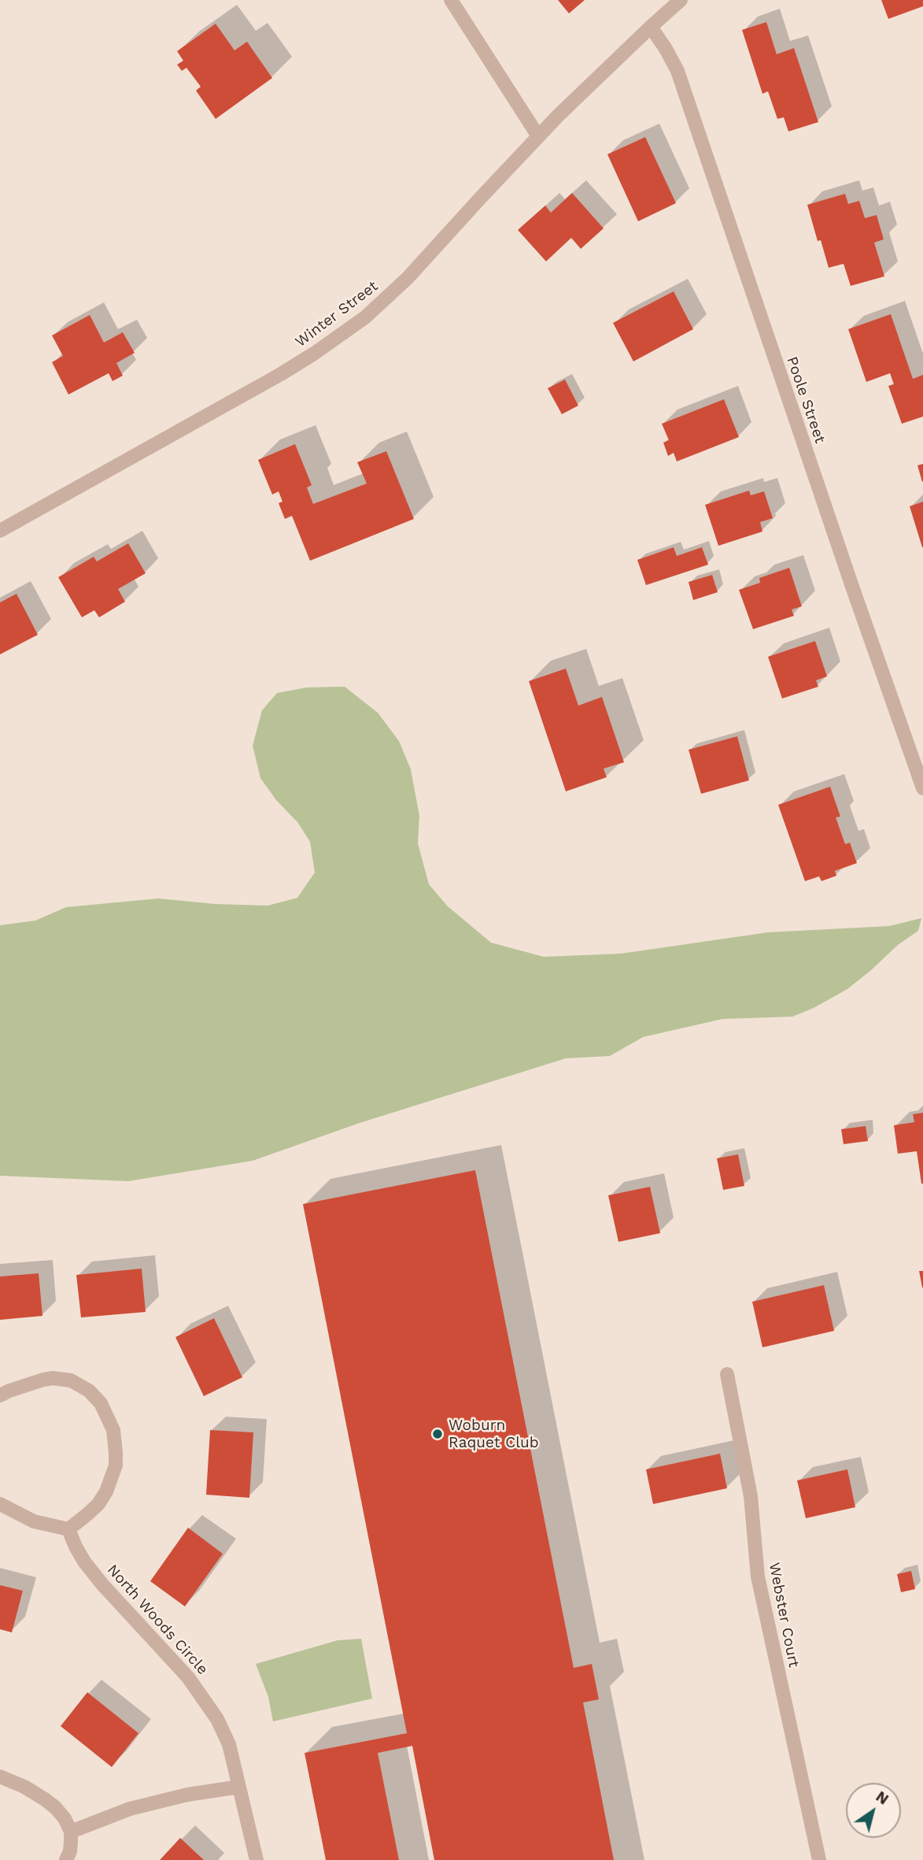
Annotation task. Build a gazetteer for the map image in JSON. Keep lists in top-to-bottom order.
{
  "streets": {
    "street": [
      "Winter Street",
      "Poole Street",
      "Webster Court",
      "North Woods Circle"
    ]
  },
  "crossings": [
    ["Winter Street", "Poole Street"]
  ],
  "places": ["Woburn Raquet Club"],
  "north": "top right"
}
